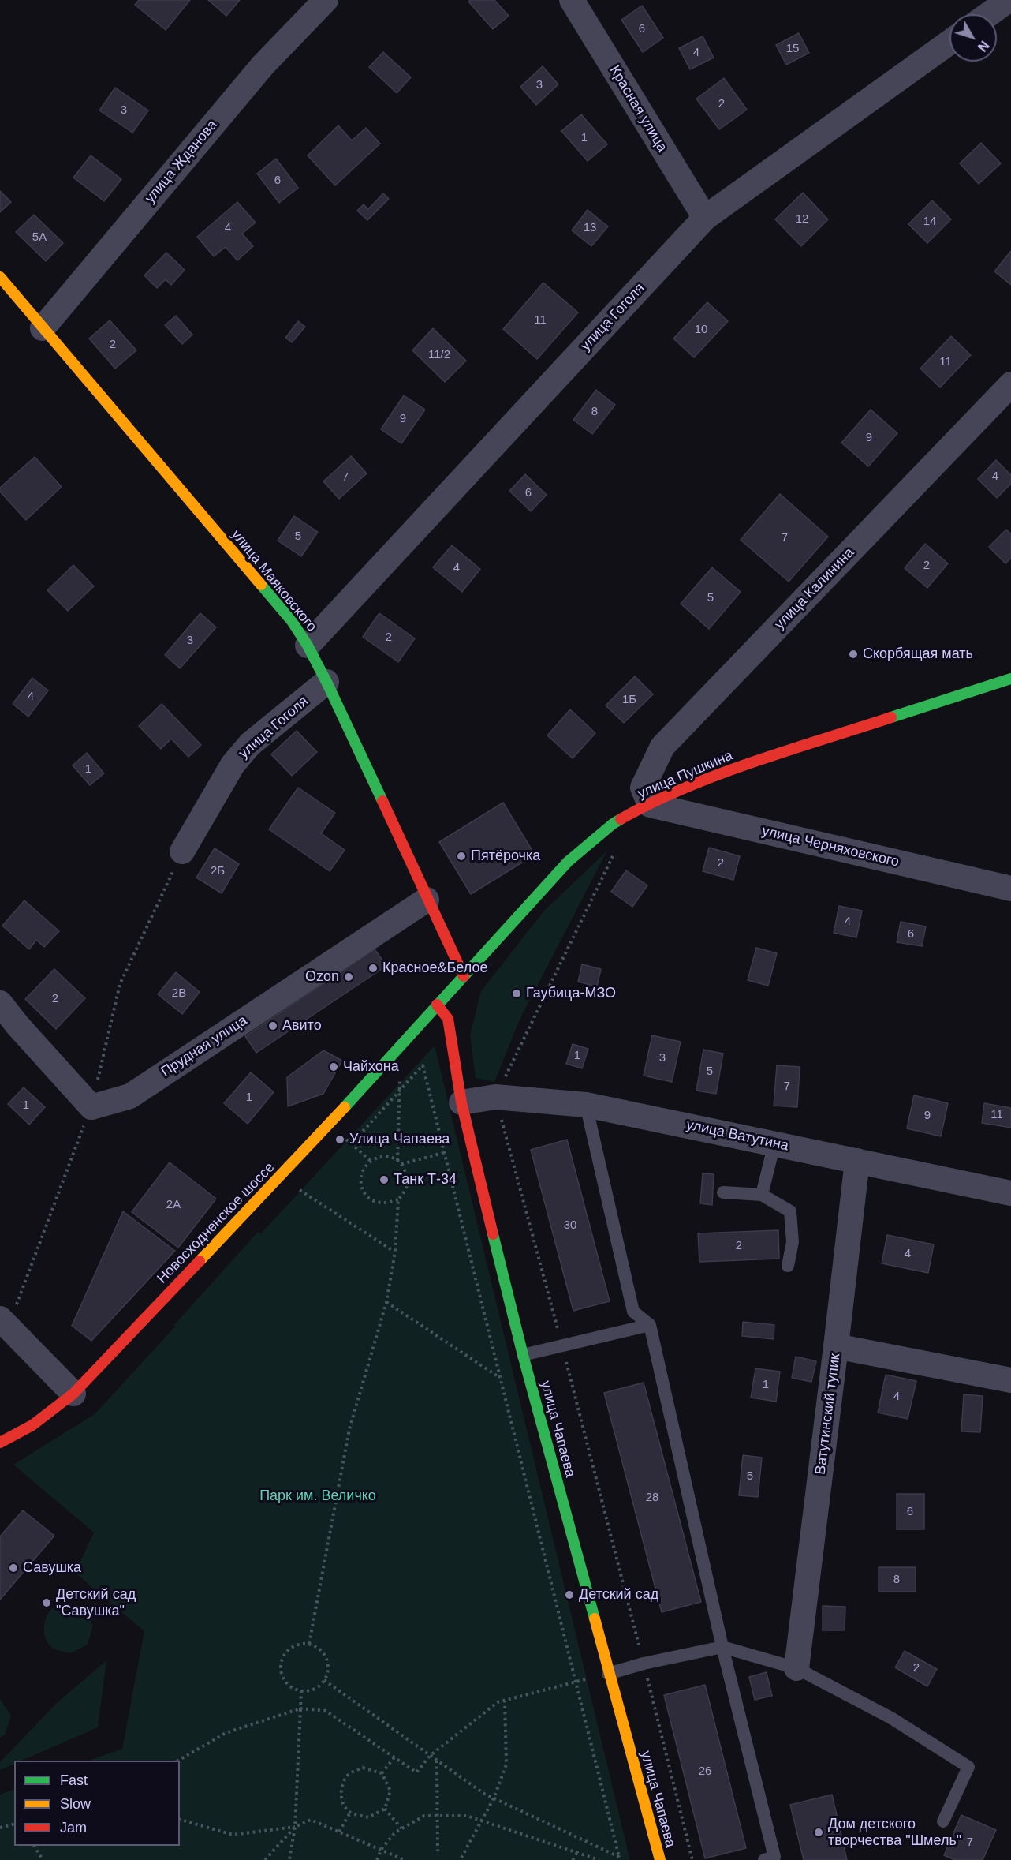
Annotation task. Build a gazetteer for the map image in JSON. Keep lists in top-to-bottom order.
{
  "streets": {
    "street": [
      "Красная улица",
      "улица Жданова",
      "улица Гоголя",
      "улица Маяковского",
      "улица Калинина",
      "улица Пушкина",
      "улица Черняховского",
      "Прудная улица",
      "улица Ватутина",
      "Новосходненское шоссе",
      "Ватутинский тупик",
      "улица Чапаева"
    ]
  },
  "crossings": [
    ["Красная улица", "улица Гоголя"],
    ["улица Жданова", "улица Маяковского"],
    ["улица Гоголя", "улица Маяковского"],
    ["улица Маяковского", "улица Пушкина"],
    ["улица Маяковского", "Прудная улица"],
    ["улица Калинина", "улица Пушкина"],
    ["улица Калинина", "улица Черняховского"],
    ["улица Пушкина", "улица Черняховского"],
    ["улица Пушкина", "Новосходненское шоссе"],
    ["улица Пушкина", "улица Чапаева"],
    ["улица Ватутина", "Ватутинский тупик"],
    ["улица Ватутина", "улица Чапаева"],
    ["Новосходненское шоссе", "улица Чапаева"]
  ],
  "parks": ["Парк им. Величко"],
  "places": [
    "Скорбящая мать",
    "Пятёрочка",
    "Красное&Белое",
    "Ozon",
    "Гаубица-МЗО",
    "Авито",
    "Чайхона",
    "Улица Чапаева",
    "Танк Т-34",
    "Савушка",
    "Детский сад",
    "Детский сад \"Савушка\"",
    "Дом детского творчества \"Шмель\""
  ],
  "house_numbers": [
    "6",
    "15",
    "4",
    "3",
    "2",
    "3",
    "1",
    "6",
    "12",
    "14",
    "4",
    "13",
    "5А",
    "11",
    "10",
    "2",
    "11/2",
    "11",
    "8",
    "9",
    "9",
    "4",
    "7",
    "6",
    "5",
    "7",
    "2",
    "4",
    "5",
    "2",
    "3",
    "4",
    "1Б",
    "1",
    "2",
    "2Б",
    "4",
    "6",
    "2В",
    "2",
    "1",
    "3",
    "5",
    "7",
    "1",
    "1",
    "11",
    "9",
    "2А",
    "30",
    "2",
    "4",
    "1",
    "4",
    "5",
    "28",
    "6",
    "8",
    "2",
    "26",
    "7"
  ],
  "legend": ["Fast", "Slow", "Jam"],
  "north": "bottom right"
}
